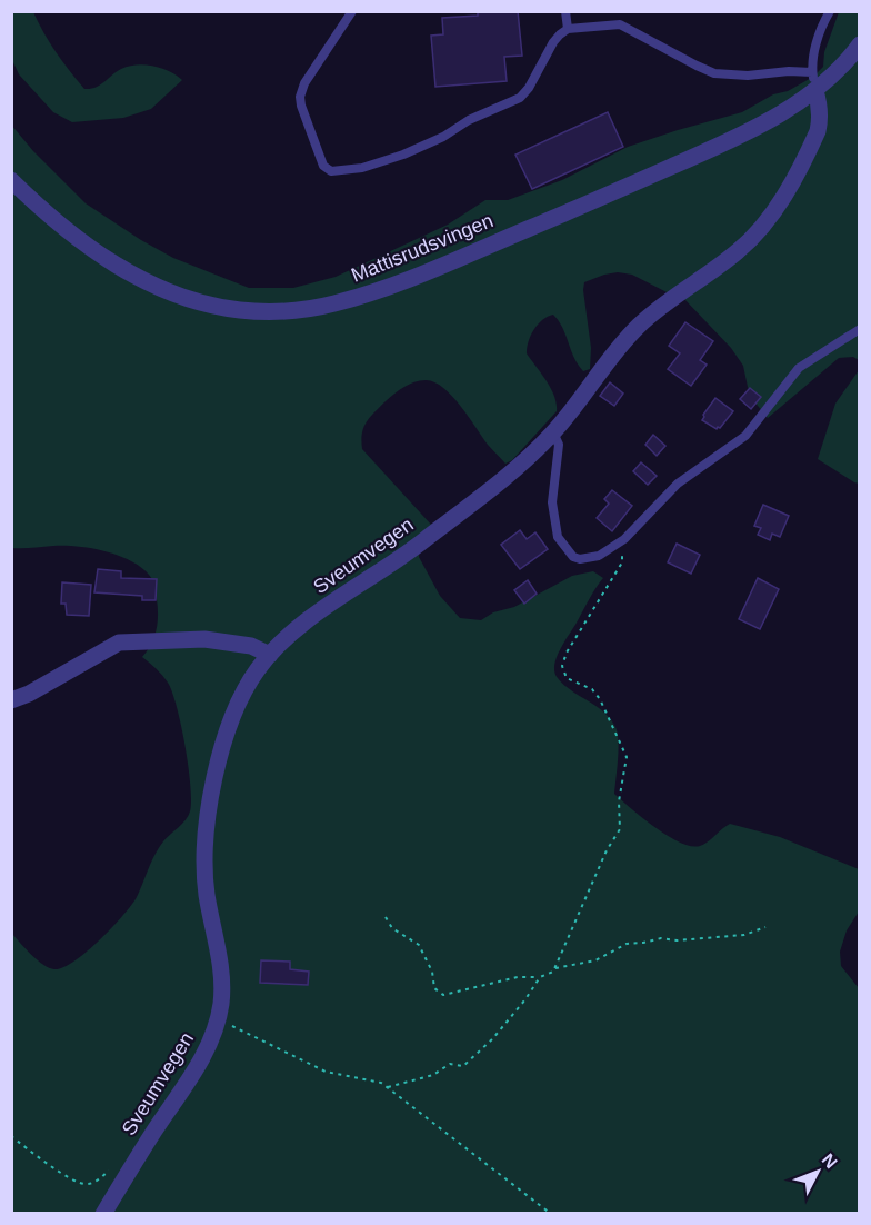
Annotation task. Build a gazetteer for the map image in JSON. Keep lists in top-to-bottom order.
{
  "streets": {
    "street": ["Mattisrudsvingen", "Sveumvegen"]
  },
  "crossings": [
    ["Mattisrudsvingen", "Sveumvegen"]
  ],
  "north": "top right"
}
